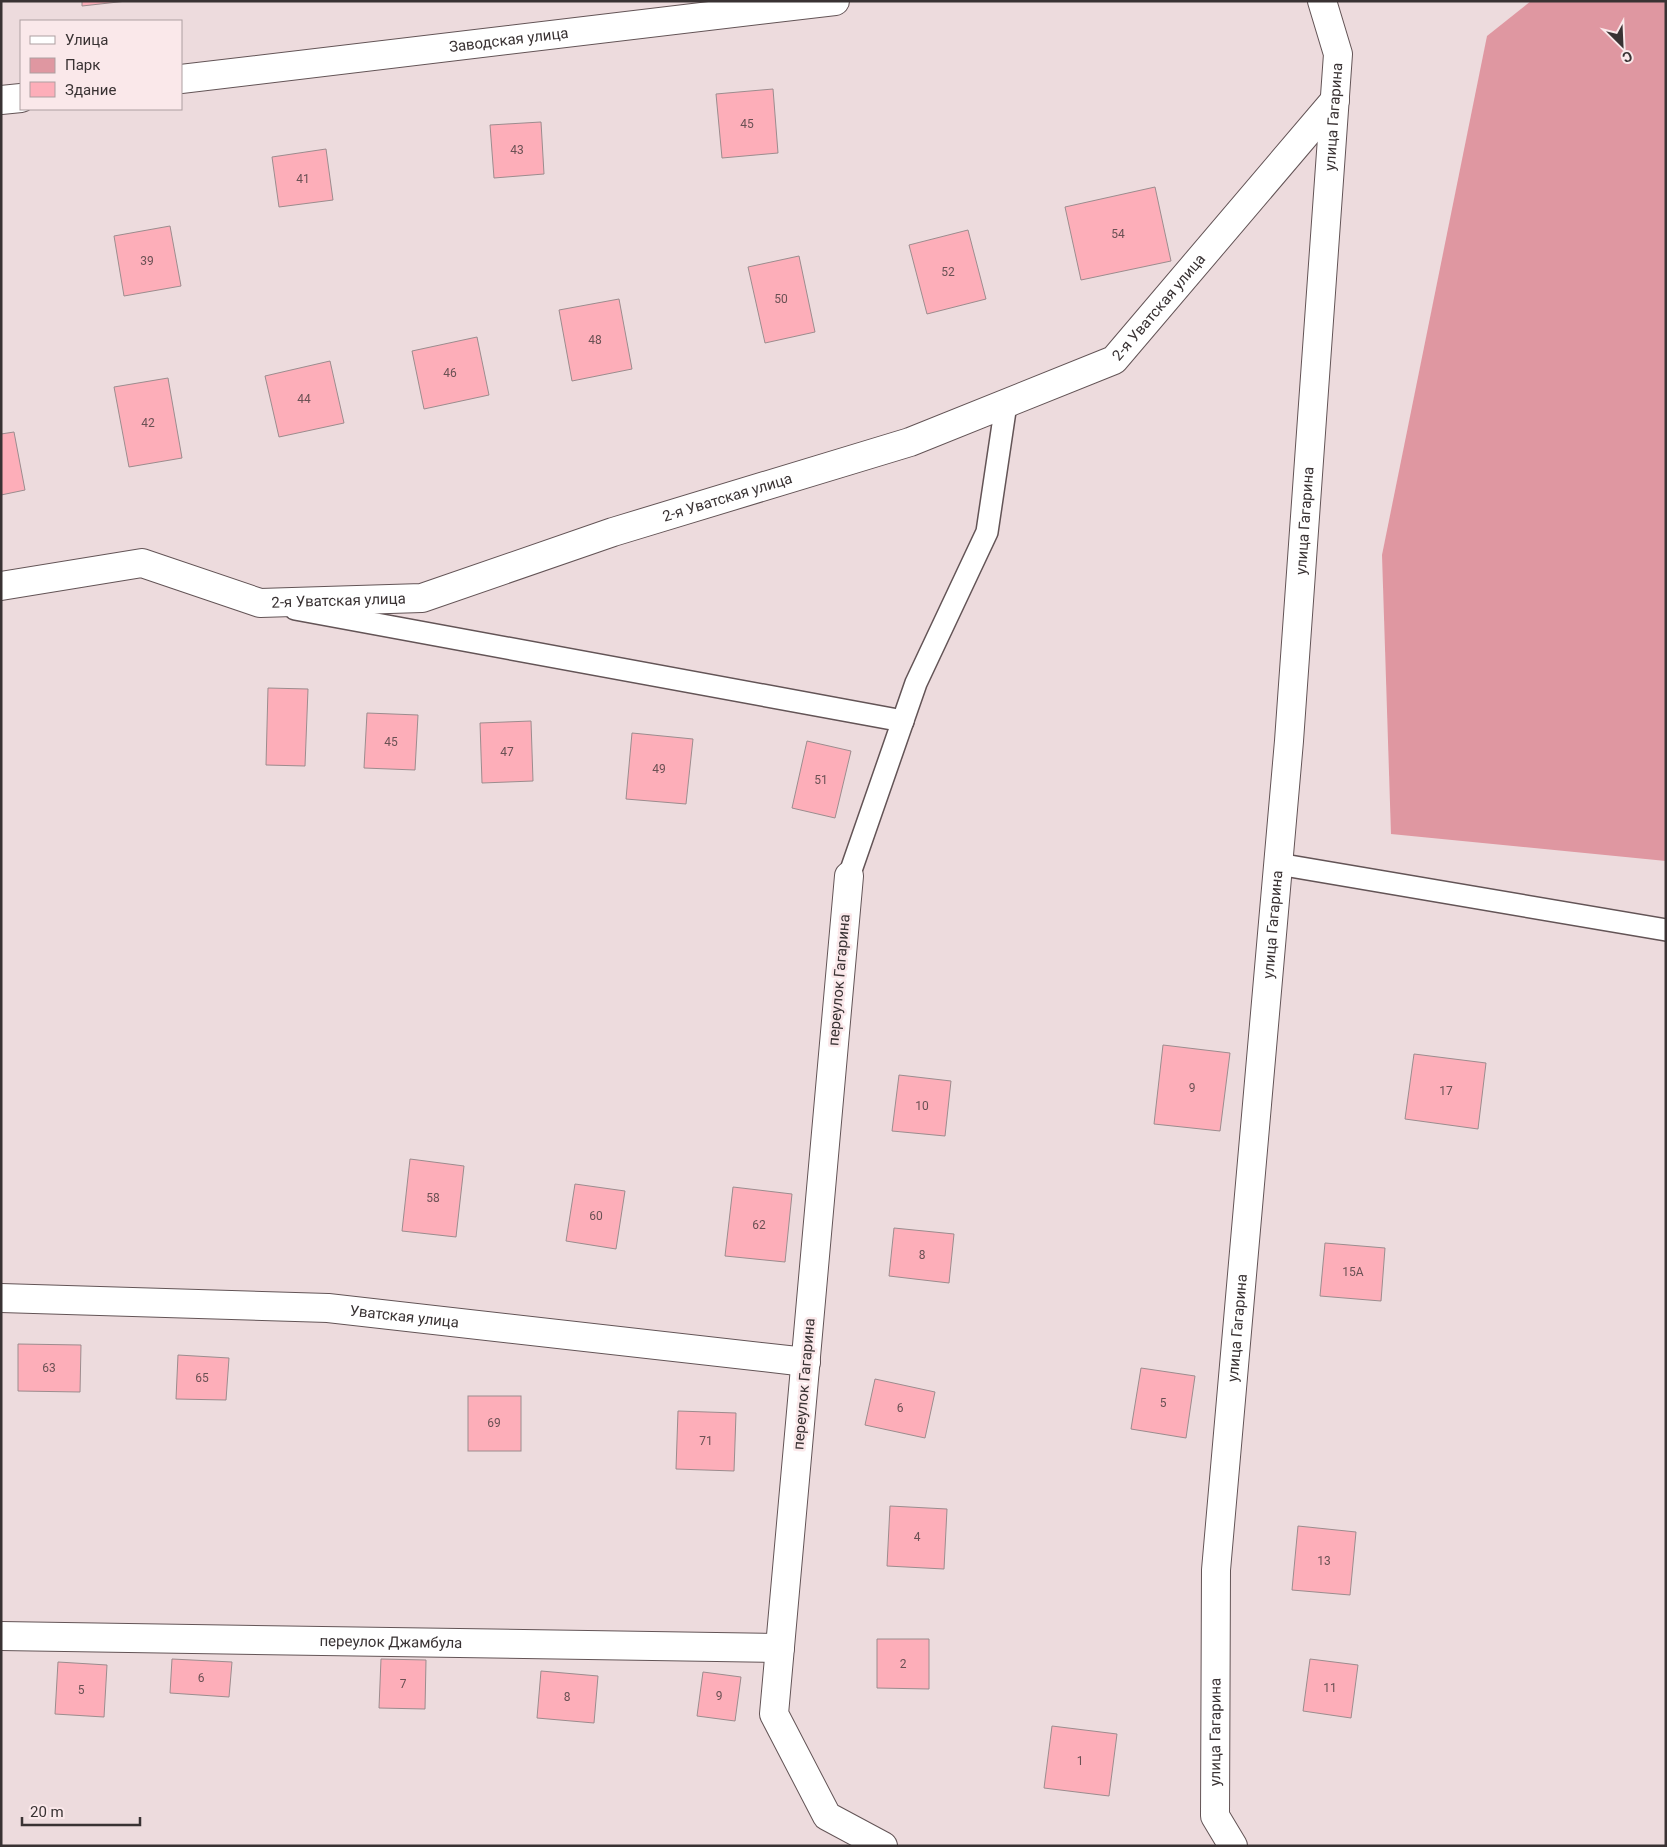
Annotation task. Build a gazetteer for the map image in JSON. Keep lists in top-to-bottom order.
{
  "streets": {
    "street": [
      "Заводская улица",
      "улица Гагарина",
      "2-я Уватская улица",
      "переулок Гагарина",
      "Уватская улица",
      "переулок Джамбула"
    ]
  },
  "crossings": [
    ["улица Гагарина", "2-я Уватская улица"],
    ["переулок Гагарина", "Уватская улица"],
    ["переулок Гагарина", "переулок Джамбула"]
  ],
  "house_numbers": [
    "45",
    "43",
    "41",
    "54",
    "39",
    "52",
    "50",
    "48",
    "46",
    "44",
    "42",
    "45",
    "47",
    "49",
    "51",
    "9",
    "17",
    "10",
    "58",
    "60",
    "62",
    "8",
    "15А",
    "63",
    "65",
    "5",
    "6",
    "69",
    "71",
    "4",
    "13",
    "2",
    "6",
    "7",
    "11",
    "5",
    "9",
    "8",
    "1"
  ],
  "legend": ["Улица", "Парк", "Здание"],
  "scale_bar": "20 m",
  "north": "bottom right"
}
